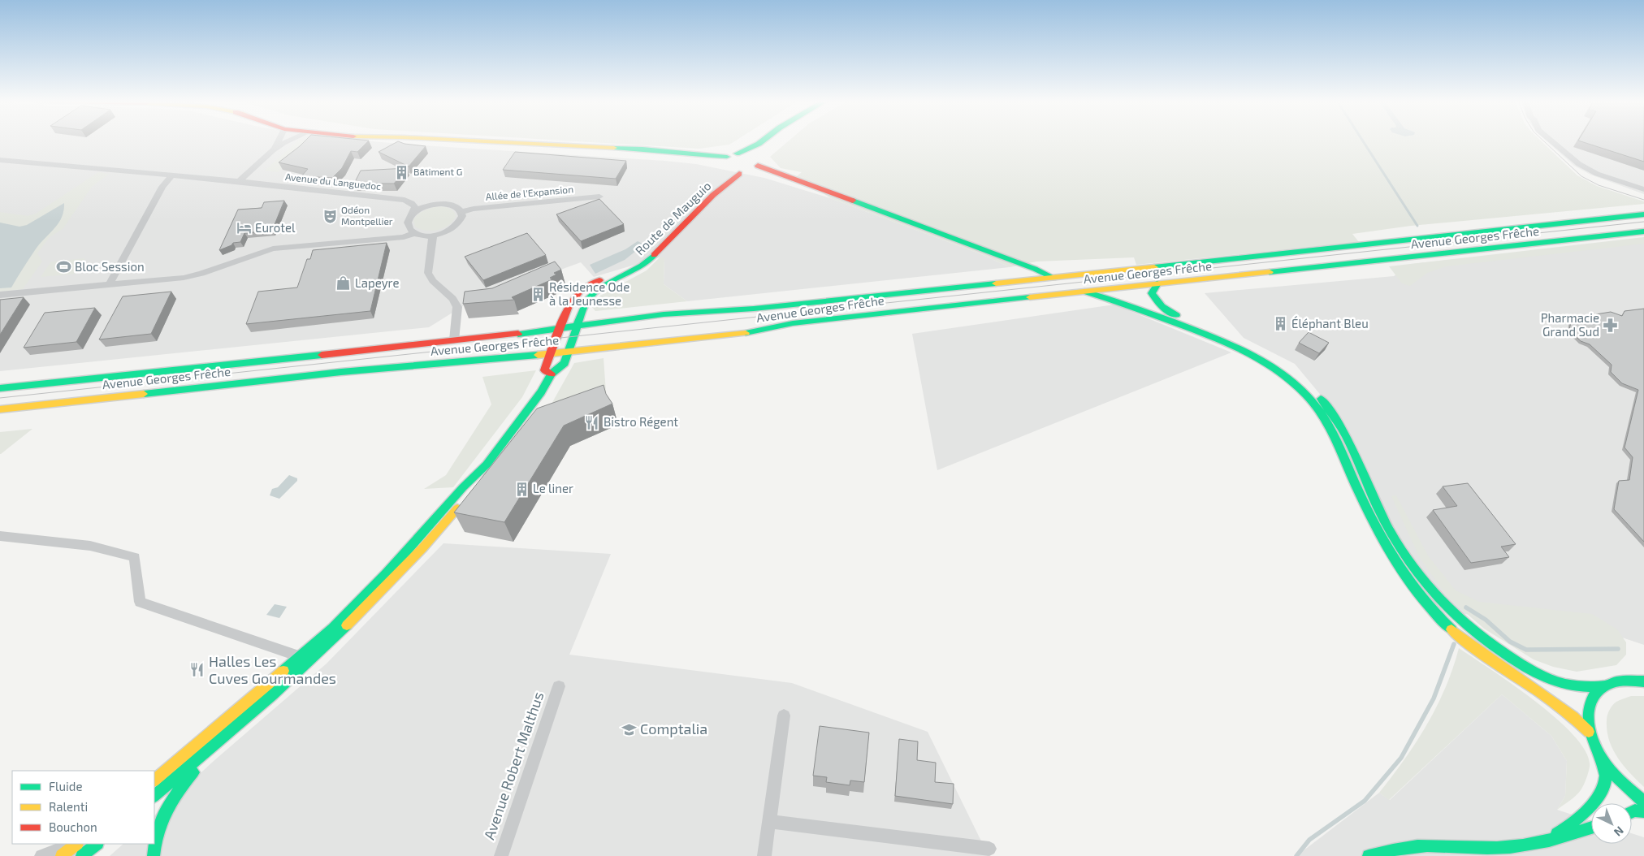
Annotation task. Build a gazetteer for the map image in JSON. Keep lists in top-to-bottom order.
{
  "streets": {
    "main road": ["Route de Mauguio", "Avenue Georges Frêche"],
    "street": ["Avenue du Languedoc", "Allée de l'Expansion", "Avenue Robert Malthus"]
  },
  "crossings": [
    ["Route de Mauguio", "Avenue Georges Frêche"]
  ],
  "places": {
    "building": [
      "Bâtiment G",
      "Résidence Ode à la Jeunesse",
      "Éléphant Bleu",
      "Le liner"
    ],
    "theatre": ["Odéon Montpellier"],
    "hotel": ["Eurotel"],
    "sports": ["Bloc Session"],
    "shop": ["Lapeyre"],
    "pharmacy": ["Pharmacie Grand Sud"],
    "restaurant": ["Bistro Régent", "Halles Les Cuves Gourmandes"],
    "school or university": ["Comptalia"]
  },
  "legend": ["Fluide", "Ralenti", "Bouchon"],
  "north": "bottom right"
}
